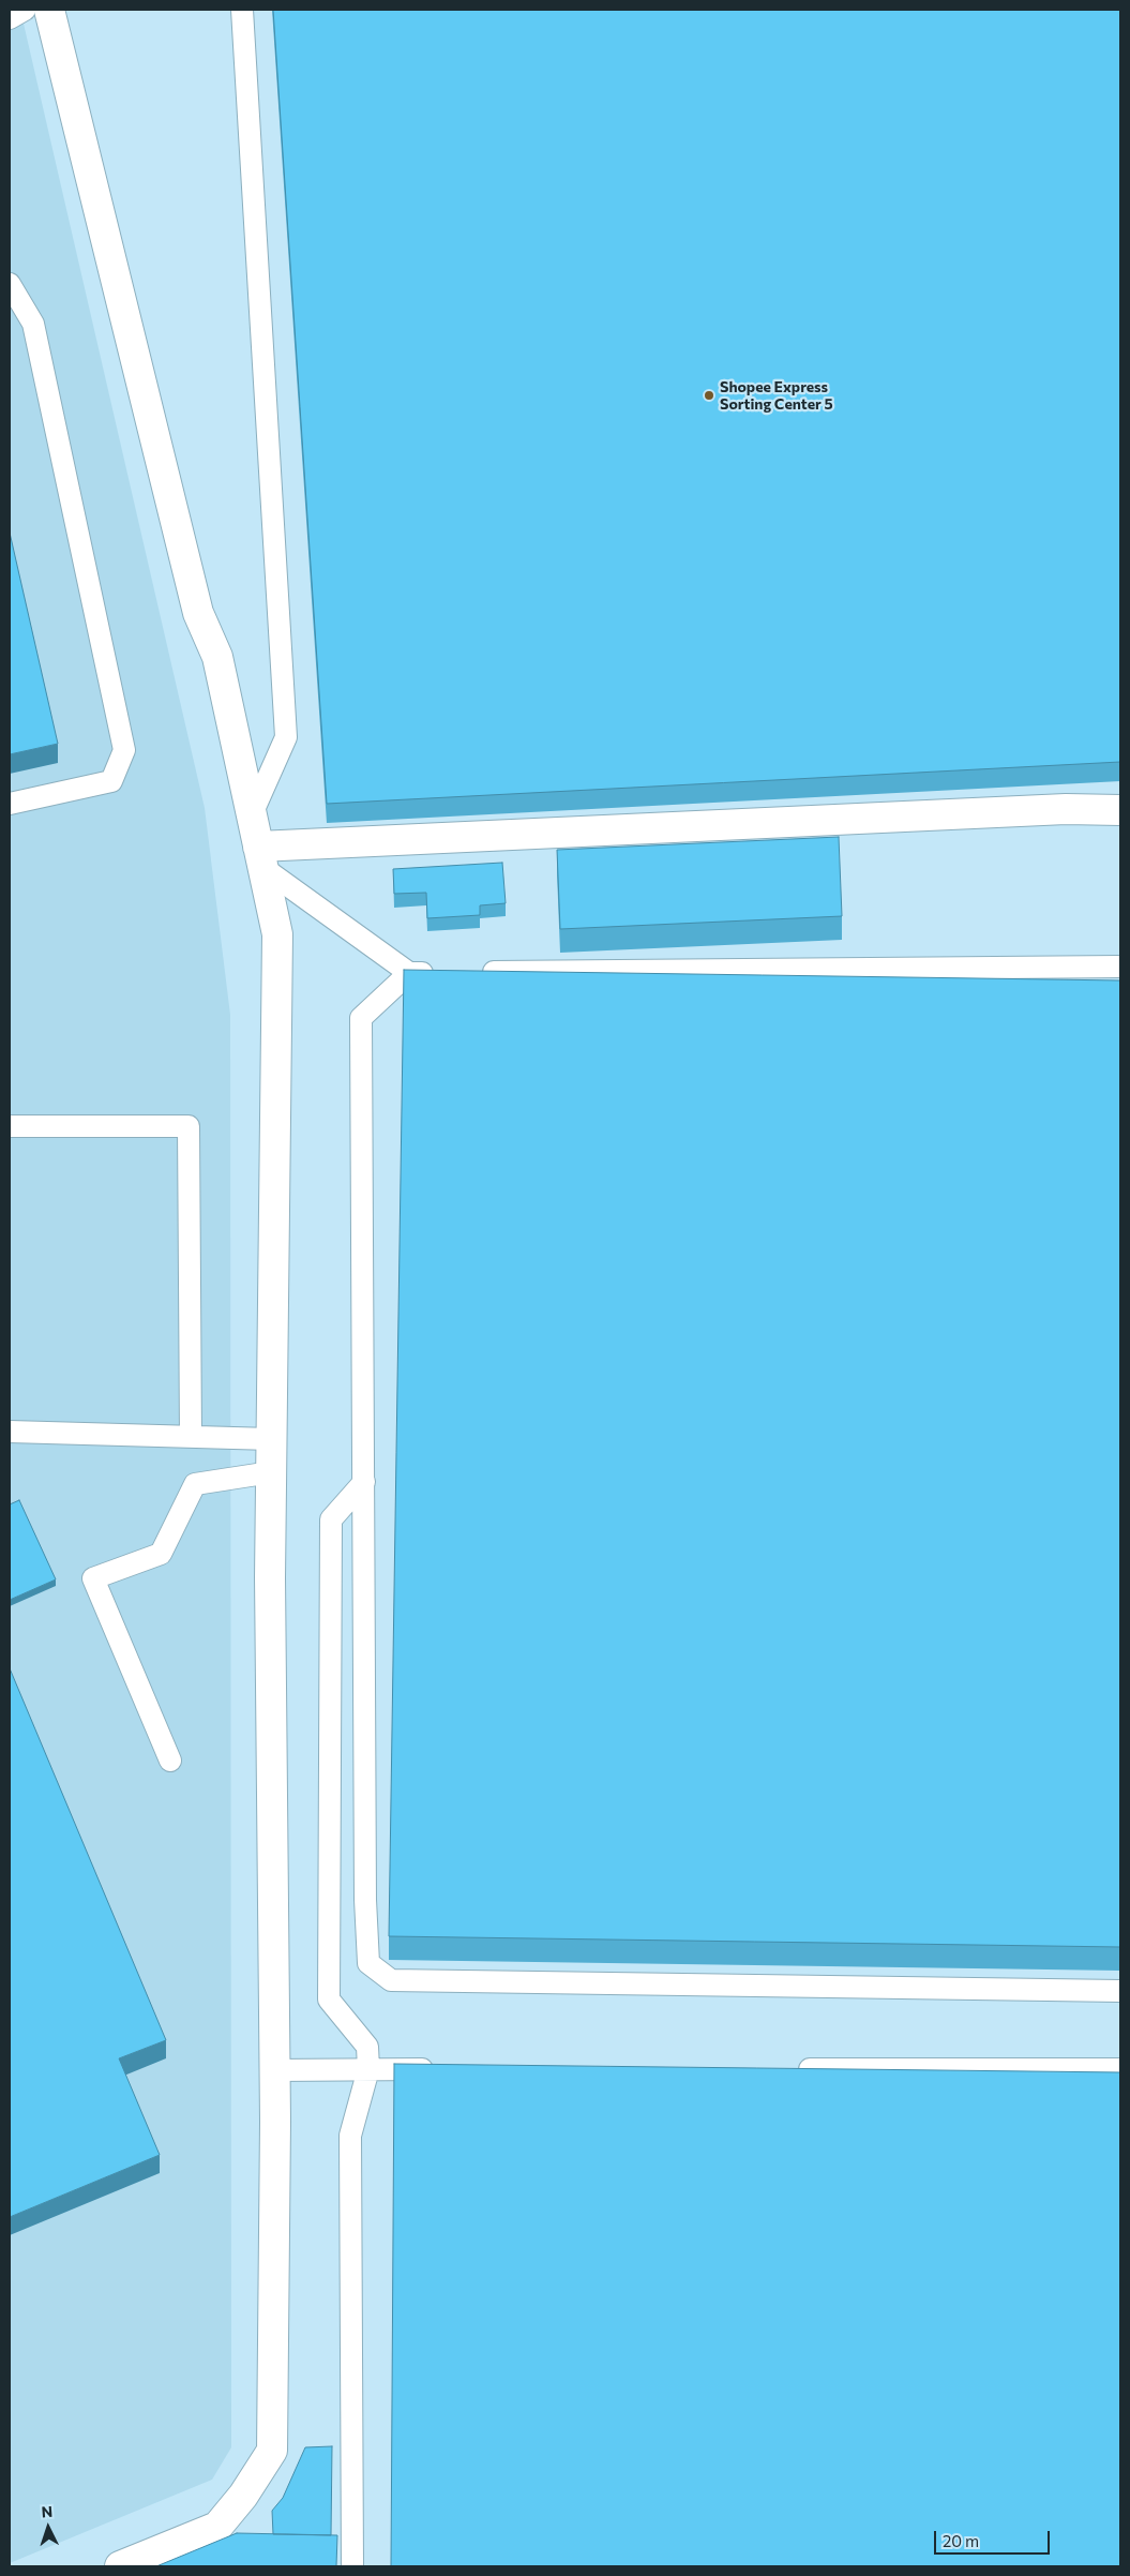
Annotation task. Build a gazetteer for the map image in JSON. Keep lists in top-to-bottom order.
{
  "places": ["Shopee Express Sorting Center 5"],
  "scale_bar": "20 m",
  "north": "top"
}
